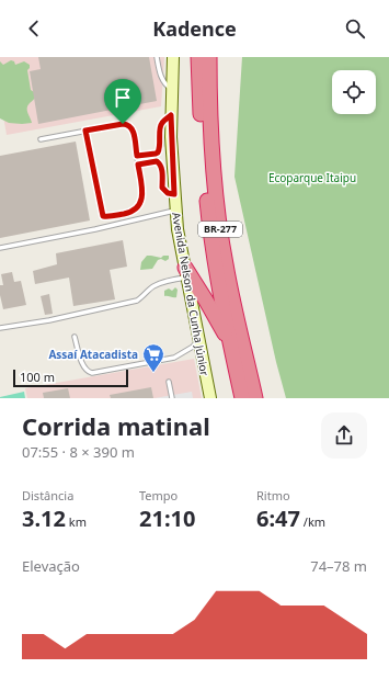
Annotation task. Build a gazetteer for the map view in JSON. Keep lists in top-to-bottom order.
{
  "streets": {
    "highway": ["BR-277"],
    "street": ["Avenida Nelson da Cunha Júnior"]
  },
  "parks": ["Ecoparque Itaipu"],
  "places": {
    "supermarket": ["Assaí Atacadista"]
  },
  "scale_bar": "100 m",
  "page": {
    "header": "Kadence",
    "scale": "100 m",
    "heading": ["Corrida matinal", "07:55 · 8 × 390 m"],
    "stats": [
      ["Distância", "3.12 km"],
      ["Tempo", "21:10"],
      ["Ritmo", "6:47 /km"]
    ],
    "chart": ["Elevação", "74–78 m"]
  }
}
